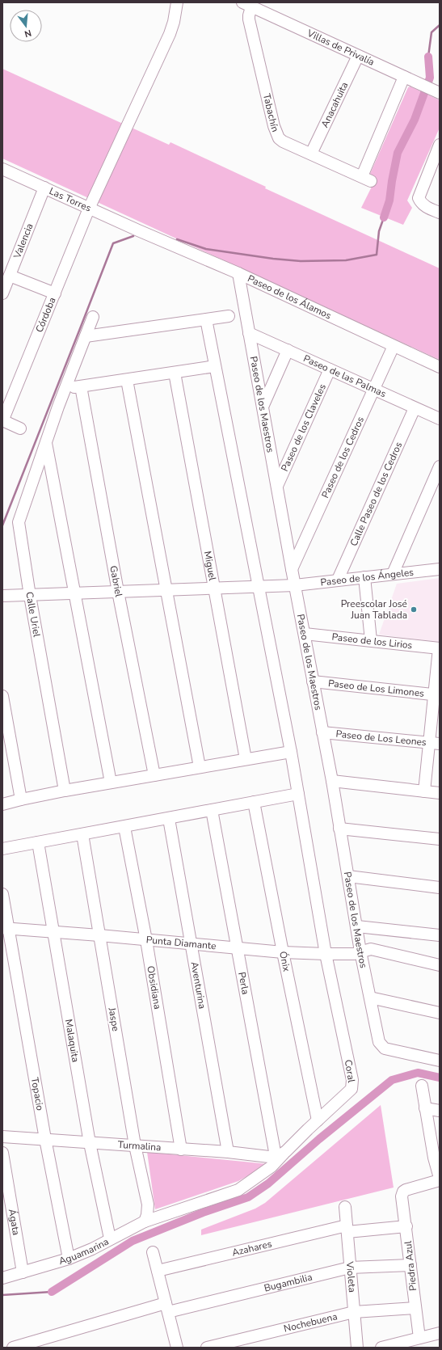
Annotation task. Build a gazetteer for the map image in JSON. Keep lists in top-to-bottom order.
{
  "streets": {
    "street": [
      "Villas de Privalía",
      "Anacahuita",
      "Tabachín",
      "Las Torres",
      "Valencia",
      "Paseo de los Álamos",
      "Córdoba",
      "Paseo de las Palmas",
      "Paseo de los Maestros",
      "Paseo de los Claveles",
      "Paseo de los Cedros",
      "Calle Paseo de los Cedros",
      "Miguel",
      "Paseo de los Ángeles",
      "Gabriel",
      "Calle Uriel",
      "Paseo de los Lirios",
      "Paseo de Los Limones",
      "Paseo de Los Leones",
      "Punta Diamante",
      "Ónix",
      "Perla",
      "Aventurina",
      "Obsidiana",
      "Jaspe",
      "Malaquita",
      "Coral",
      "Topacio",
      "Turmalina",
      "Ágata",
      "Azahares",
      "Aguamarina",
      "Piedra Azul",
      "Violeta",
      "Bugambilia",
      "Nochebuena"
    ]
  },
  "crossings": [
    ["Villas de Privalía", "Anacahuita"],
    ["Villas de Privalía", "Tabachín"],
    ["Anacahuita", "Tabachín"],
    ["Las Torres", "Valencia"],
    ["Las Torres", "Paseo de los Álamos"],
    ["Las Torres", "Córdoba"],
    ["Paseo de los Álamos", "Paseo de los Maestros"],
    ["Paseo de los Álamos", "Paseo de los Cedros"],
    ["Paseo de las Palmas", "Paseo de los Maestros"],
    ["Paseo de las Palmas", "Paseo de los Claveles"],
    ["Paseo de las Palmas", "Paseo de los Cedros"],
    ["Paseo de las Palmas", "Calle Paseo de los Cedros"],
    ["Paseo de los Maestros", "Paseo de los Claveles"],
    ["Paseo de los Maestros", "Paseo de los Cedros"],
    ["Paseo de los Maestros", "Paseo de los Ángeles"],
    ["Paseo de los Maestros", "Paseo de los Lirios"],
    ["Paseo de los Maestros", "Paseo de Los Limones"],
    ["Paseo de los Maestros", "Paseo de Los Leones"],
    ["Paseo de los Maestros", "Punta Diamante"],
    ["Calle Paseo de los Cedros", "Paseo de los Ángeles"],
    ["Miguel", "Paseo de los Ángeles"],
    ["Paseo de los Ángeles", "Gabriel"],
    ["Paseo de los Ángeles", "Calle Uriel"],
    ["Punta Diamante", "Ónix"],
    ["Punta Diamante", "Perla"],
    ["Punta Diamante", "Aventurina"],
    ["Punta Diamante", "Obsidiana"],
    ["Punta Diamante", "Jaspe"],
    ["Punta Diamante", "Malaquita"],
    ["Punta Diamante", "Coral"],
    ["Punta Diamante", "Topacio"],
    ["Ónix", "Coral"],
    ["Perla", "Coral"],
    ["Perla", "Turmalina"],
    ["Aventurina", "Turmalina"],
    ["Obsidiana", "Turmalina"],
    ["Jaspe", "Turmalina"],
    ["Jaspe", "Aguamarina"],
    ["Malaquita", "Turmalina"],
    ["Malaquita", "Aguamarina"],
    ["Coral", "Turmalina"],
    ["Coral", "Aguamarina"],
    ["Topacio", "Turmalina"],
    ["Topacio", "Aguamarina"],
    ["Ágata", "Aguamarina"],
    ["Azahares", "Piedra Azul"],
    ["Azahares", "Violeta"],
    ["Piedra Azul", "Bugambilia"],
    ["Piedra Azul", "Nochebuena"],
    ["Violeta", "Bugambilia"],
    ["Violeta", "Nochebuena"]
  ],
  "places": ["Preescolar José Juan Tablada"],
  "north": "bottom"
}
